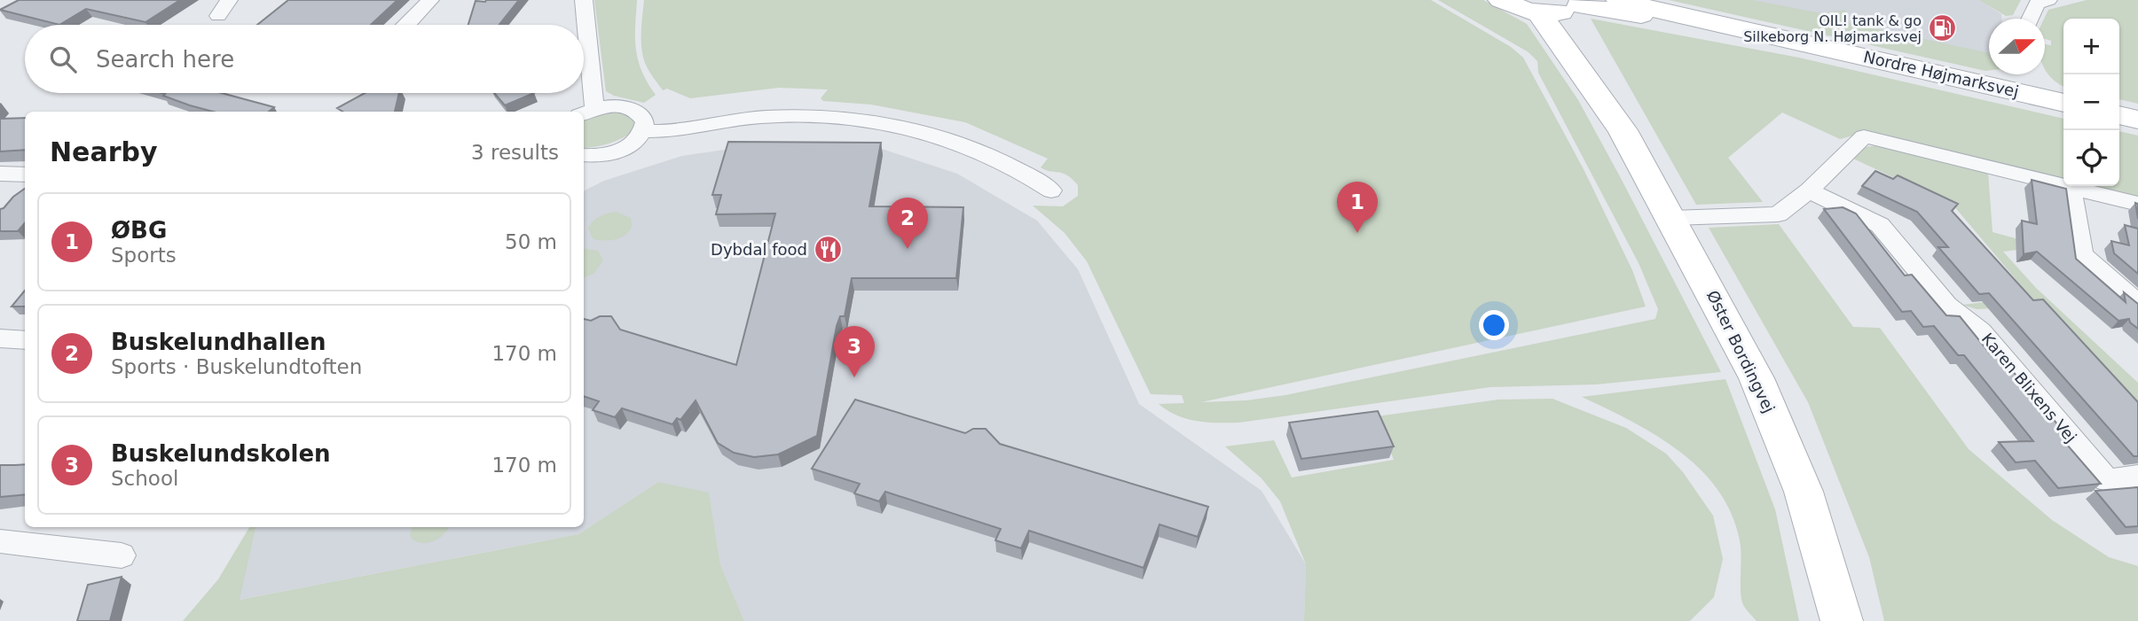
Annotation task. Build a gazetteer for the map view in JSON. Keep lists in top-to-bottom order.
{
  "streets": {
    "street": ["Nordre Højmarksvej", "Øster Bordingvej", "Karen Blixens Vej"]
  },
  "crossings": [
    ["Nordre Højmarksvej", "Øster Bordingvej"]
  ],
  "places": {
    "fuel station": ["OIL! tank & go Silkeborg N. Højmarksvej"],
    "restaurant": ["Dybdal food"]
  },
  "north": "right",
  "page": {
    "map_buttons": ["+", "−"],
    "search": "Search here",
    "heading": ["Nearby", "3 results"],
    "pins": ["1", "2", "3"],
    "list": [
      {
        "mark": "1",
        "name": "ØBG",
        "note": "Sports",
        "value": "50 m"
      },
      {
        "mark": "2",
        "name": "Buskelundhallen",
        "note": "Sports · Buskelundtoften",
        "value": "170 m"
      },
      {
        "mark": "3",
        "name": "Buskelundskolen",
        "note": "School",
        "value": "170 m"
      }
    ]
  }
}
